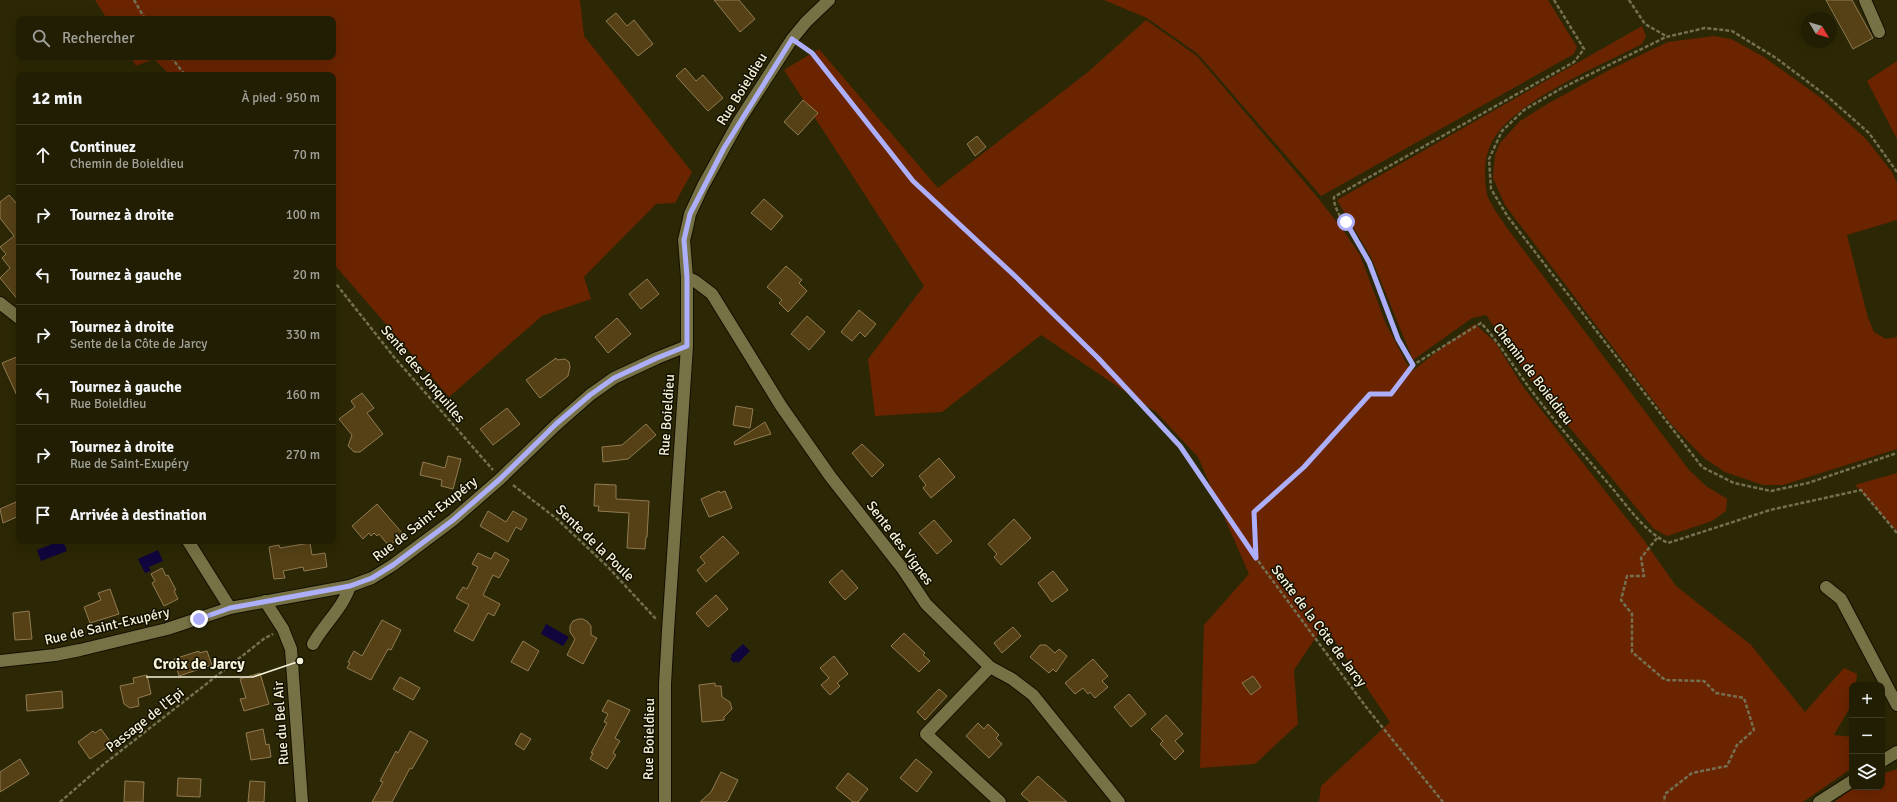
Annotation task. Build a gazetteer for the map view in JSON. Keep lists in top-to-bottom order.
{
  "streets": {
    "street": [
      "Rue Boieldieu",
      "Rue de Saint-Exupéry",
      "Sente des Vignes",
      "Rue du Bel Air"
    ],
    "path": [
      "Sente des Jonquilles",
      "Chemin de Boieldieu",
      "Sente de la Poule",
      "Sente de la Côte de Jarcy",
      "Passage de l'Epi"
    ]
  },
  "crossings": [
    ["Rue Boieldieu", "Rue de Saint-Exupéry"],
    ["Rue Boieldieu", "Sente de la Poule"],
    ["Rue Boieldieu", "Sente des Vignes"],
    ["Rue Boieldieu", "Sente de la Côte de Jarcy"],
    ["Sente des Jonquilles", "Rue de Saint-Exupéry"],
    ["Sente des Jonquilles", "Sente de la Poule"],
    ["Rue de Saint-Exupéry", "Sente de la Poule"],
    ["Rue de Saint-Exupéry", "Rue du Bel Air"],
    ["Passage de l'Epi", "Rue du Bel Air"]
  ],
  "places": ["Croix de Jarcy"],
  "north": "bottom right",
  "page": {
    "search": "Rechercher",
    "heading": ["12 min", "À pied · 950 m"],
    "list": [
      ["Continuez", "Chemin de Boieldieu", "70 m"],
      ["Tournez à droite", "100 m"],
      ["Tournez à gauche", "20 m"],
      ["Tournez à droite", "Sente de la Côte de Jarcy", "330 m"],
      ["Tournez à gauche", "Rue Boieldieu", "160 m"],
      ["Tournez à droite", "Rue de Saint-Exupéry", "270 m"],
      "Arrivée à destination"
    ],
    "map_buttons": ["+", "−"]
  }
}
